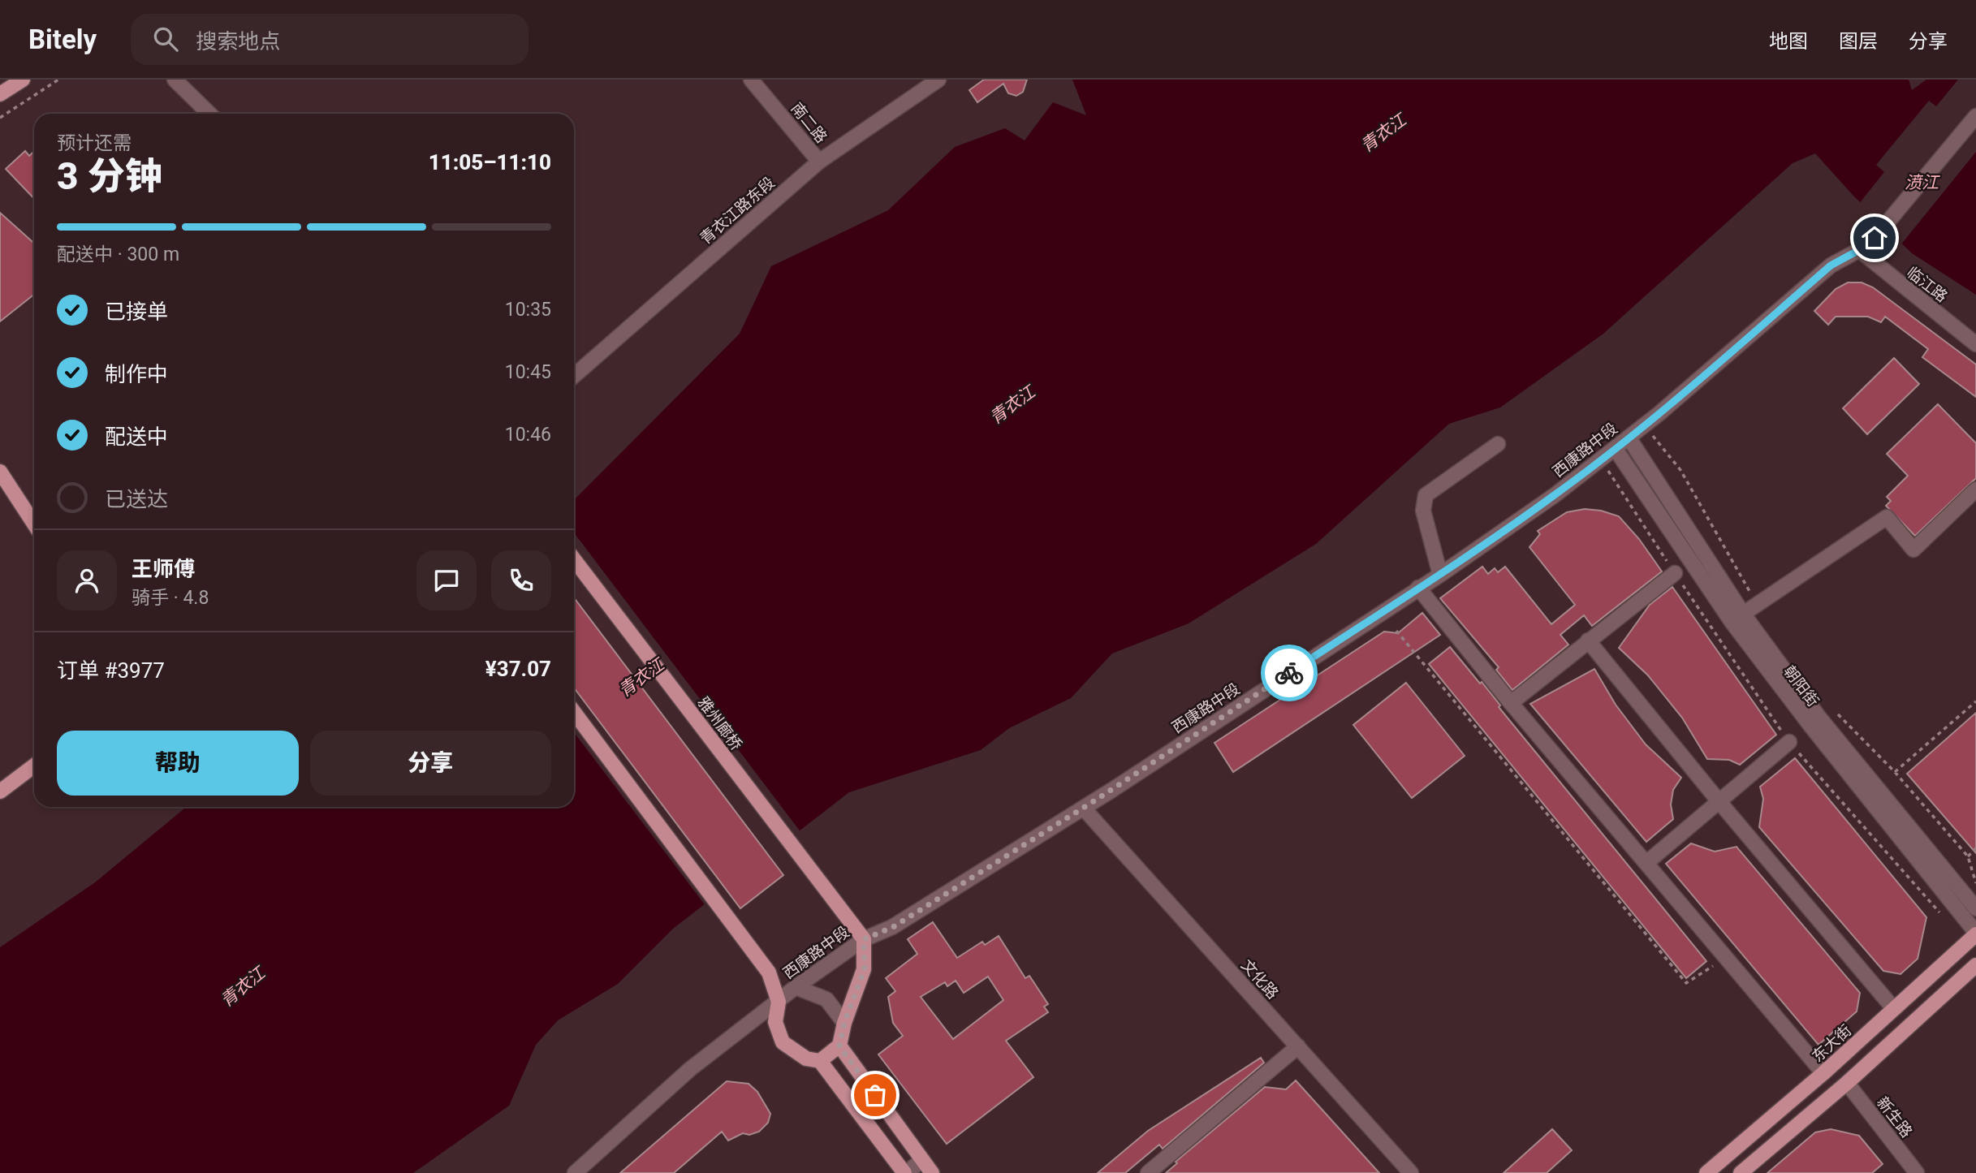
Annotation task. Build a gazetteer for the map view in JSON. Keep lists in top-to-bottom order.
{
  "streets": {
    "main road": ["雅州廊桥", "东大街"],
    "street": [
      "南二路",
      "青衣江路东段",
      "临江路",
      "西康路中段",
      "朝阳街",
      "文化路",
      "新生路"
    ]
  },
  "crossings": [
    ["南二路", "青衣江路东段"],
    ["临江路", "西康路中段"],
    ["西康路中段", "朝阳街"],
    ["西康路中段", "雅州廊桥"],
    ["西康路中段", "文化路"],
    ["朝阳街", "东大街"]
  ],
  "water": ["青衣江", "𣸣江"],
  "page": {
    "header": "Bitely",
    "search": "搜索地点",
    "nav": ["地图", "图层", "分享"],
    "heading": ["3 分钟", "预计还需", "11:05–11:10"],
    "panel": [
      "王师傅",
      "骑手 · 4.8",
      "订单 #3977",
      "¥37.07"
    ],
    "bar": "配送中 · 300 m",
    "list": [
      ["已接单", "10:35"],
      ["制作中", "10:45"],
      ["配送中", "10:46"],
      "已送达"
    ],
    "buttons": ["帮助", "分享"]
  }
}
